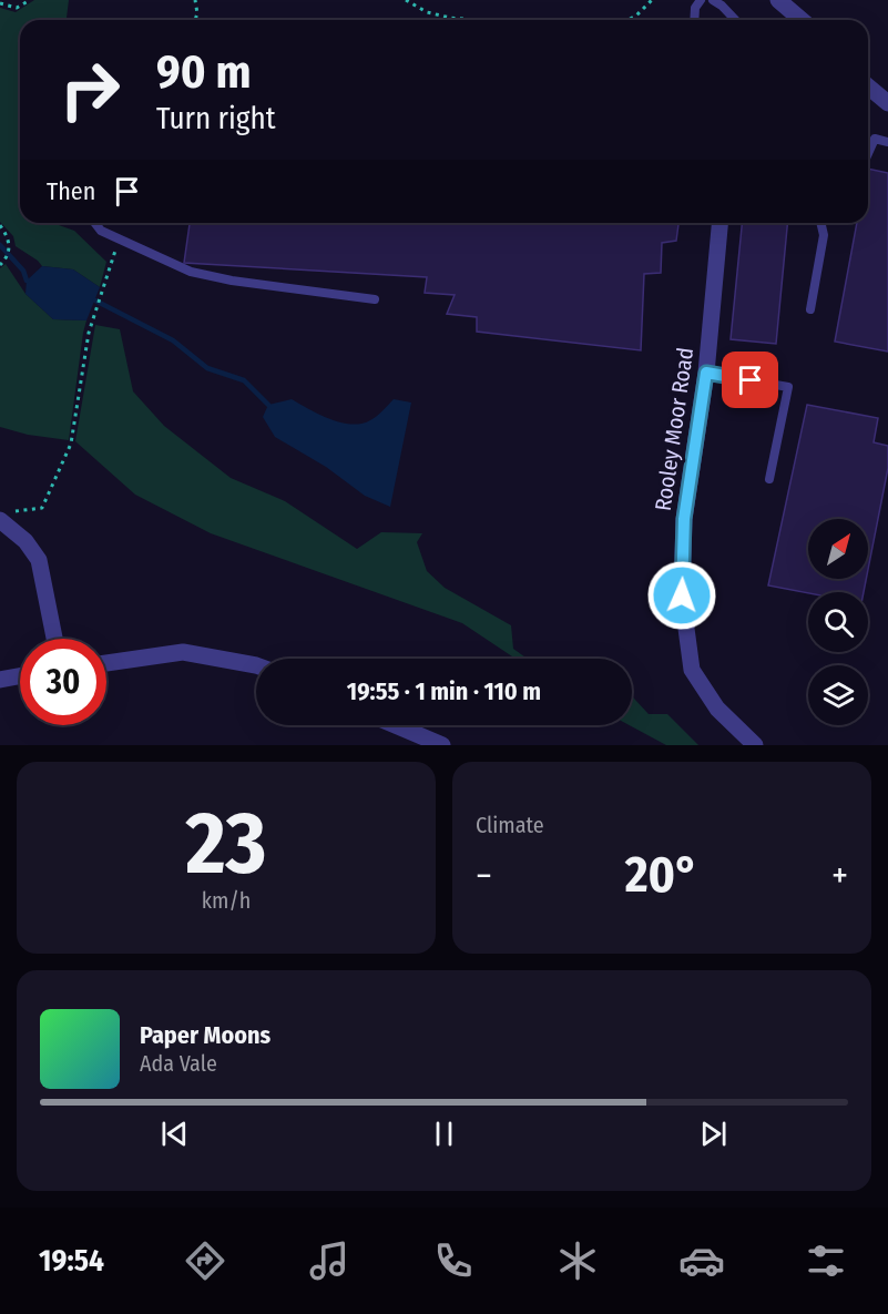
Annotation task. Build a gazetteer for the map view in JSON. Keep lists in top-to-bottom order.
{
  "streets": {
    "street": ["Rooley Moor Road"]
  },
  "north": "top right",
  "page": {
    "turn": ["90 m", "Turn right"],
    "then": "Then",
    "limit": "30",
    "trip": "19:55 · 1 min · 110 m",
    "tile": [
      ["23", "km/h"],
      "Climate"
    ],
    "heat": ["−", "20°", "+"],
    "song": ["Paper Moons", "Ada Vale"],
    "tabs": "19:54"
  }
}
